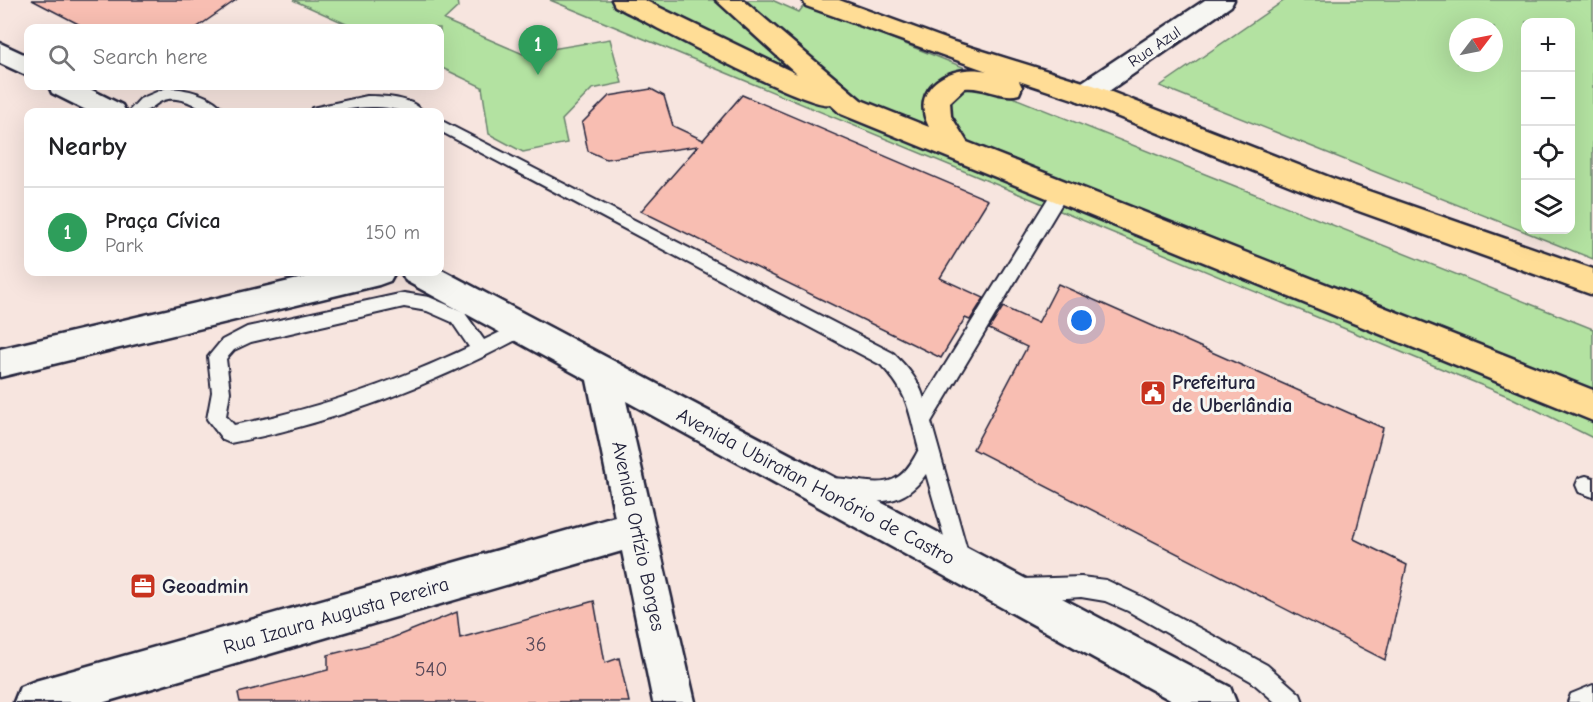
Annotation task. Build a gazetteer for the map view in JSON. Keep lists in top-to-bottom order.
{
  "streets": {
    "street": [
      "Rua Azul",
      "Avenida Ubiratan Honório de Castro",
      "Avenida Ortízio Borges",
      "Rua Izaura Augusta Pereira"
    ]
  },
  "crossings": [
    ["Avenida Ubiratan Honório de Castro", "Avenida Ortízio Borges"],
    ["Avenida Ortízio Borges", "Rua Izaura Augusta Pereira"]
  ],
  "places": {
    "public building": ["Prefeitura de Uberlândia"],
    "office": ["Geoadmin"]
  },
  "house_numbers": ["36", "540"],
  "north": "top right",
  "page": {
    "map_buttons": ["+", "−"],
    "search": "Search here",
    "pins": "1",
    "heading": "Nearby",
    "list": [
      {
        "mark": "1",
        "name": "Praça Cívica",
        "note": "Park",
        "value": "150 m"
      }
    ]
  }
}
